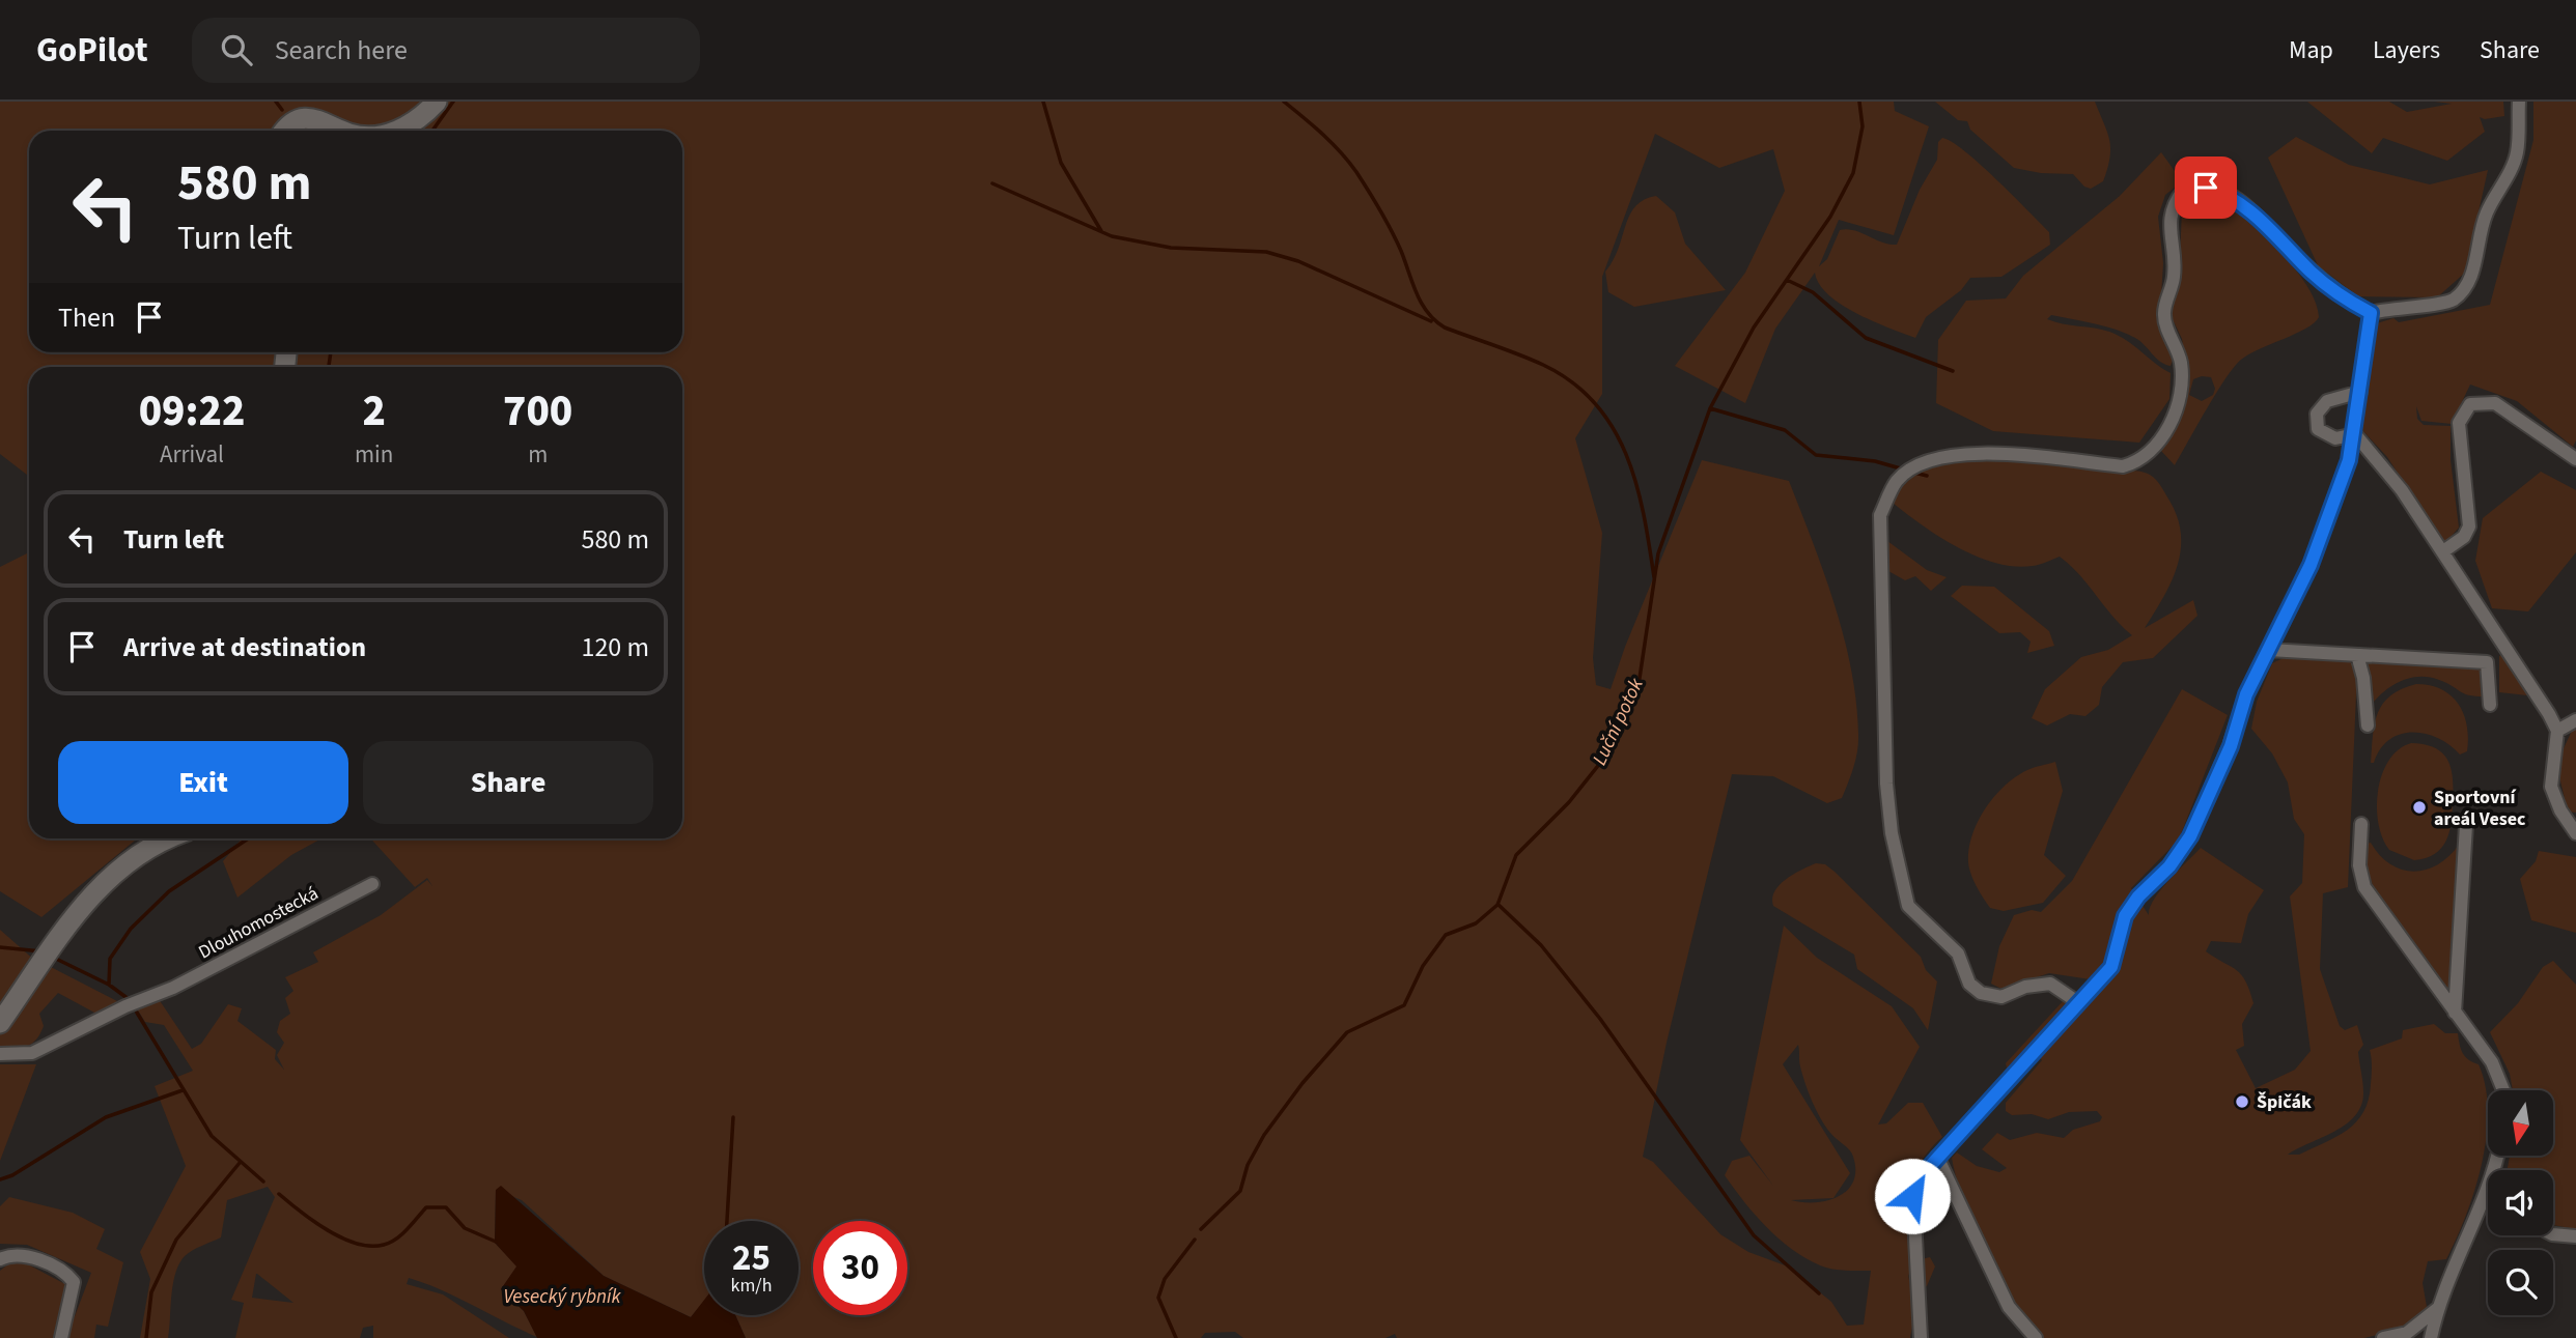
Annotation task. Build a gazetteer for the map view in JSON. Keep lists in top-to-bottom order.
{
  "streets": {
    "street": ["Dlouhomostecká"]
  },
  "water": ["Luční potok", "Vesecký rybník"],
  "places": ["Sportovní areál Vesec", "Špičák"],
  "north": "bottom",
  "page": {
    "header": "GoPilot",
    "search": "Search here",
    "nav": ["Map", "Layers", "Share"],
    "turn": ["580 m", "Turn left"],
    "then": "Then",
    "eta": [
      "09:22",
      "Arrival",
      "2",
      "min",
      "700",
      "m"
    ],
    "list": [
      {
        "name": "Turn left",
        "value": "580 m"
      },
      {
        "name": "Arrive at destination",
        "value": "120 m"
      }
    ],
    "buttons": ["Exit", "Share"],
    "speed": "25 km/h",
    "limit": "30"
  }
}
